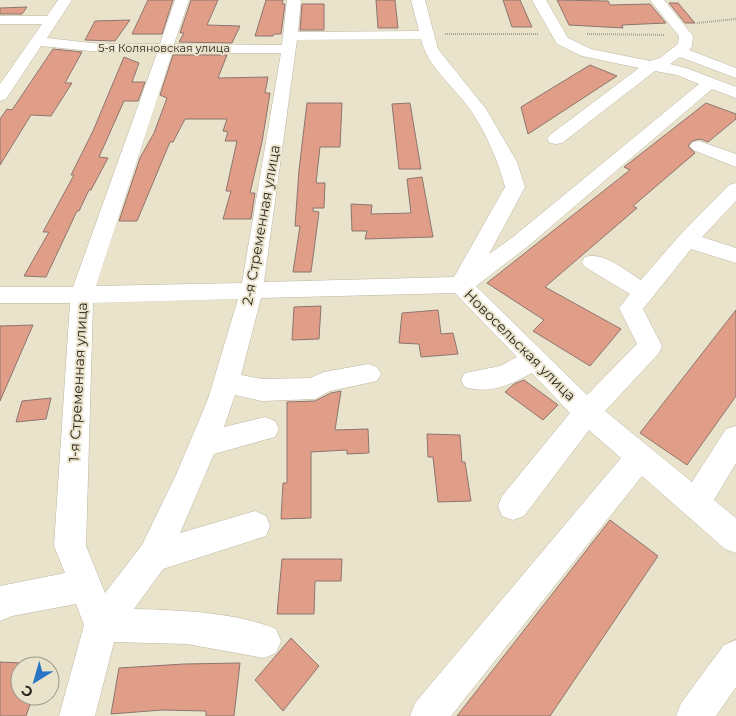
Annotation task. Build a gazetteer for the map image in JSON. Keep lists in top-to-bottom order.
{
  "streets": {
    "street": [
      "5-я Коляновская улица",
      "2-я Стременная улица",
      "Новосельская улица",
      "1-я Стременная улица"
    ]
  },
  "crossings": [
    ["5-я Коляновская улица", "2-я Стременная улица"],
    ["5-я Коляновская улица", "Новосельская улица"],
    ["5-я Коляновская улица", "1-я Стременная улица"],
    ["2-я Стременная улица", "1-я Стременная улица"]
  ],
  "north": "bottom left"
}
